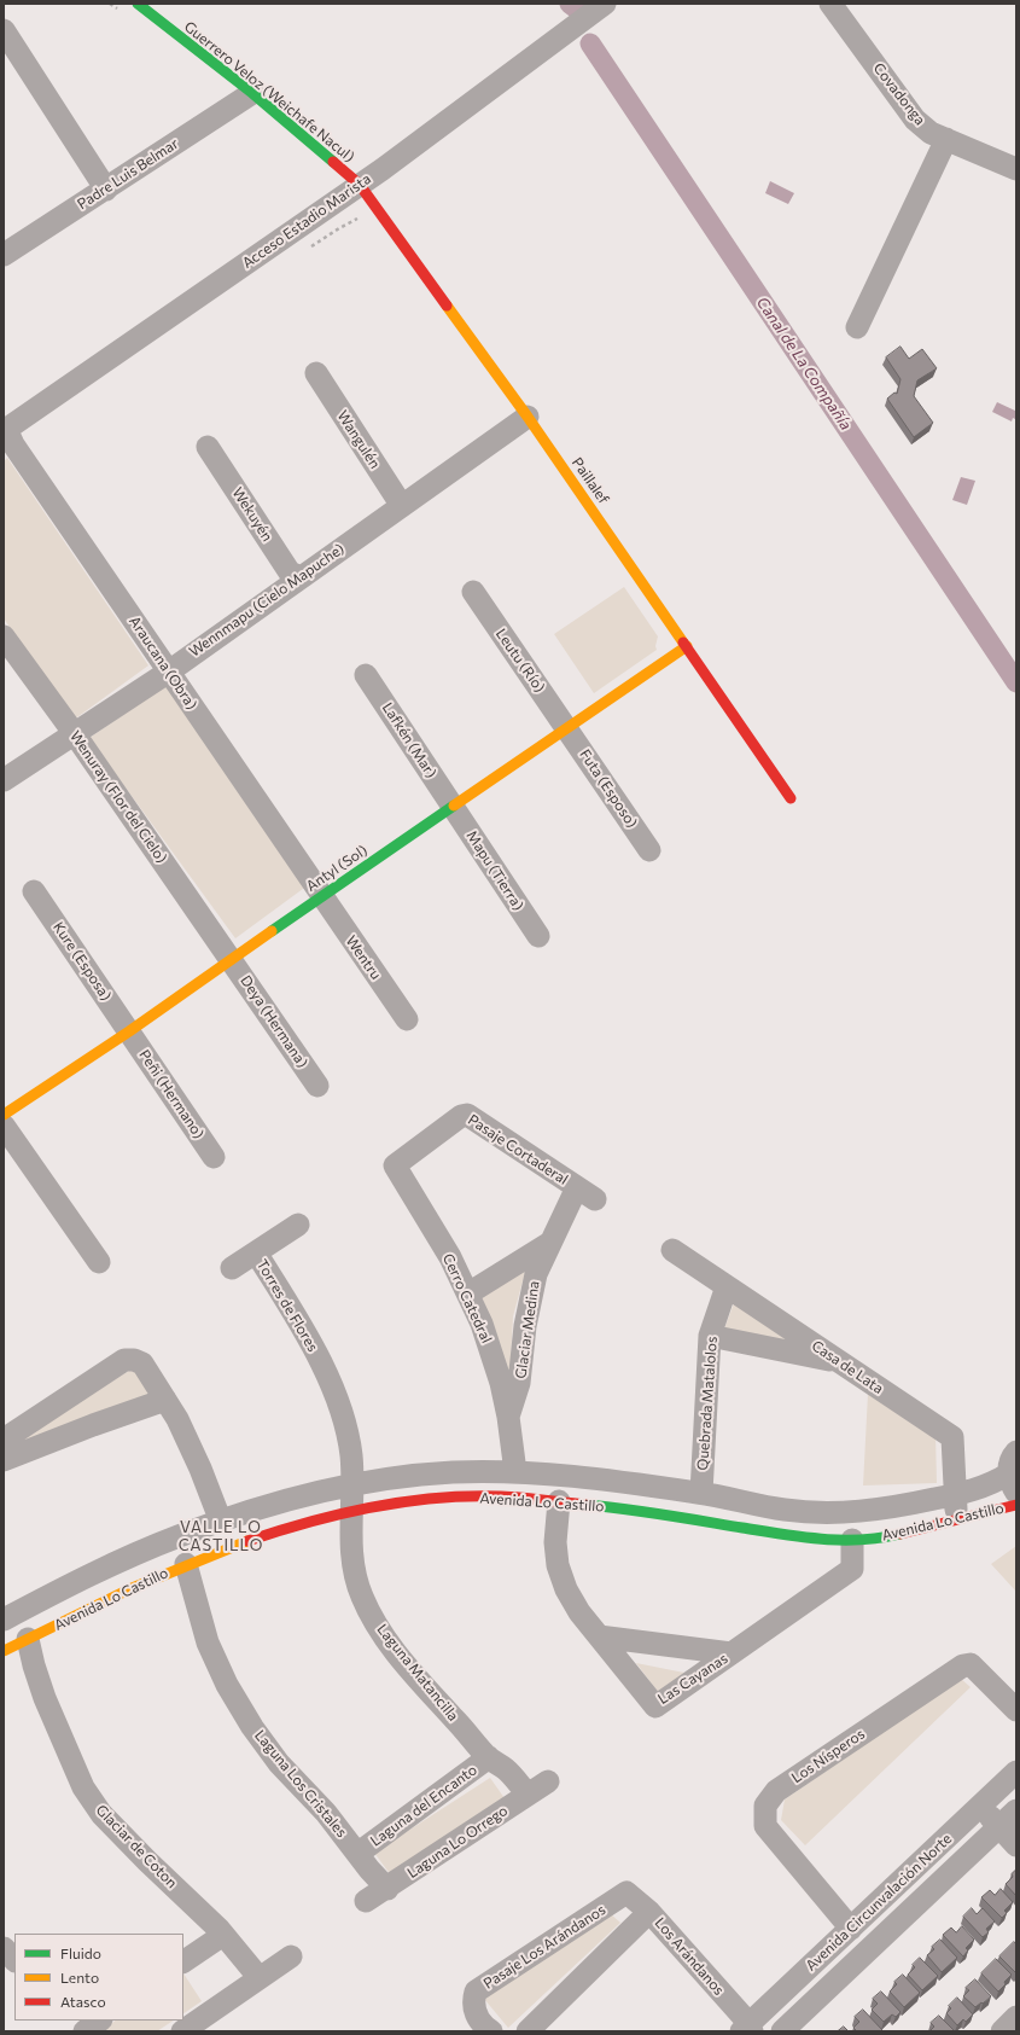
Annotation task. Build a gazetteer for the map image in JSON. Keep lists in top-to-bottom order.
{
  "streets": {
    "street": [
      "Guerrero Veloz (Weichafe Nacul)",
      "Covadonga",
      "Padre Luis Belmar",
      "Acceso Estadio Marista",
      "Wangulén",
      "Paillalef",
      "Wekuyén",
      "Wennmapu (Cielo Mapuche)",
      "Leutu (Río)",
      "Araucana (Obra)",
      "Lafkén (Mar)",
      "Futa (Esposo)",
      "Wenuray (Flor del Cielo)",
      "Antyl (Sol)",
      "Mapu (Tierra)",
      "Wentru",
      "Kure (Esposa)",
      "Deya (Hermana)",
      "Peñi (Hermano)",
      "Pasaje Cortaderal",
      "Cerro Catedral",
      "Torres de Flores",
      "Glaciar Medina",
      "Casa de Lata",
      "Quebrada Matalolos",
      "Avenida Lo Castillo",
      "Laguna Matancilla",
      "Las Cayanas",
      "Los Nísperos",
      "Laguna Los Cristales",
      "Laguna del Encanto",
      "Laguna Lo Orrego",
      "Glaciar de Coton",
      "Avenida Circunvalación Norte",
      "Pasaje Los Arándanos",
      "Los Arándanos"
    ]
  },
  "crossings": [
    ["Guerrero Veloz (Weichafe Nacul)", "Padre Luis Belmar"],
    ["Guerrero Veloz (Weichafe Nacul)", "Acceso Estadio Marista"],
    ["Guerrero Veloz (Weichafe Nacul)", "Paillalef"],
    ["Acceso Estadio Marista", "Paillalef"],
    ["Acceso Estadio Marista", "Araucana (Obra)"],
    ["Wangulén", "Wennmapu (Cielo Mapuche)"],
    ["Paillalef", "Wennmapu (Cielo Mapuche)"],
    ["Paillalef", "Antyl (Sol)"],
    ["Wekuyén", "Wennmapu (Cielo Mapuche)"],
    ["Wennmapu (Cielo Mapuche)", "Araucana (Obra)"],
    ["Wennmapu (Cielo Mapuche)", "Wenuray (Flor del Cielo)"],
    ["Leutu (Río)", "Futa (Esposo)"],
    ["Leutu (Río)", "Antyl (Sol)"],
    ["Araucana (Obra)", "Antyl (Sol)"],
    ["Araucana (Obra)", "Wentru"],
    ["Lafkén (Mar)", "Antyl (Sol)"],
    ["Lafkén (Mar)", "Mapu (Tierra)"],
    ["Futa (Esposo)", "Antyl (Sol)"],
    ["Wenuray (Flor del Cielo)", "Antyl (Sol)"],
    ["Wenuray (Flor del Cielo)", "Deya (Hermana)"],
    ["Antyl (Sol)", "Mapu (Tierra)"],
    ["Antyl (Sol)", "Wentru"],
    ["Antyl (Sol)", "Kure (Esposa)"],
    ["Antyl (Sol)", "Deya (Hermana)"],
    ["Antyl (Sol)", "Peñi (Hermano)"],
    ["Kure (Esposa)", "Peñi (Hermano)"],
    ["Pasaje Cortaderal", "Cerro Catedral"],
    ["Pasaje Cortaderal", "Glaciar Medina"],
    ["Cerro Catedral", "Glaciar Medina"],
    ["Cerro Catedral", "Avenida Lo Castillo"],
    ["Torres de Flores", "Avenida Lo Castillo"],
    ["Torres de Flores", "Laguna Matancilla"],
    ["Casa de Lata", "Quebrada Matalolos"],
    ["Casa de Lata", "Avenida Lo Castillo"],
    ["Quebrada Matalolos", "Avenida Lo Castillo"],
    ["Avenida Lo Castillo", "Laguna Matancilla"],
    ["Avenida Lo Castillo", "Las Cayanas"],
    ["Avenida Lo Castillo", "Laguna Los Cristales"],
    ["Avenida Lo Castillo", "Glaciar de Coton"],
    ["Laguna Matancilla", "Laguna del Encanto"],
    ["Laguna Matancilla", "Laguna Lo Orrego"],
    ["Los Nísperos", "Avenida Circunvalación Norte"],
    ["Laguna Los Cristales", "Laguna del Encanto"],
    ["Laguna Los Cristales", "Laguna Lo Orrego"],
    ["Avenida Circunvalación Norte", "Los Arándanos"],
    ["Pasaje Los Arándanos", "Los Arándanos"]
  ],
  "districts": ["VALLE LO CASTILLO"],
  "water": ["Canal de La Compañía"],
  "legend": ["Fluido", "Lento", "Atasco"]
}
